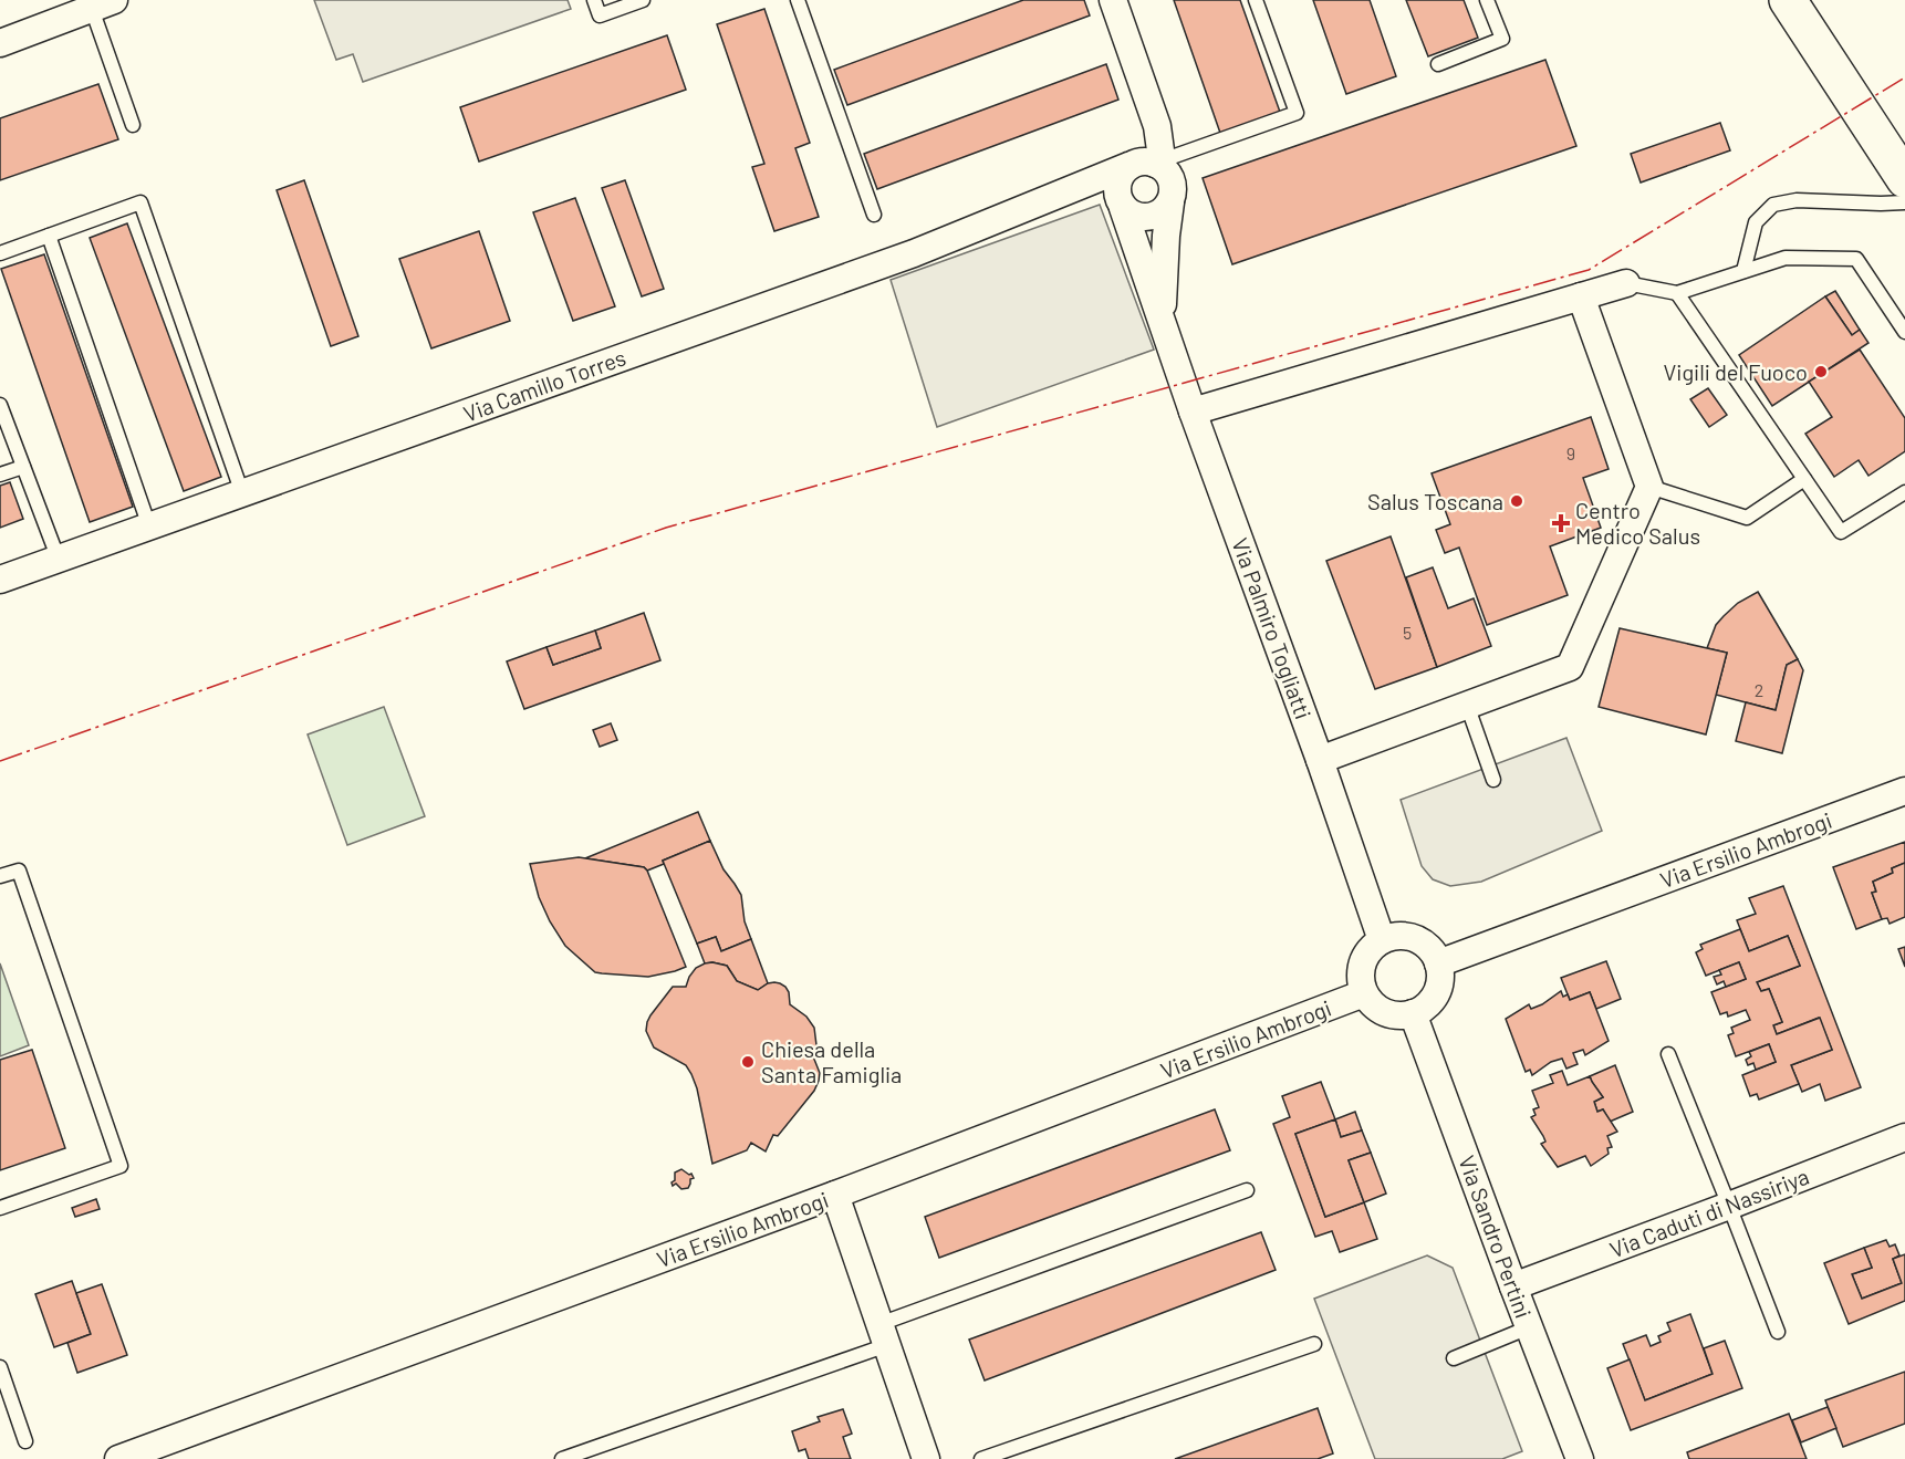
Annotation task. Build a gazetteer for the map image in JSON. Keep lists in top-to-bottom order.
{
  "streets": {
    "street": [
      "Via Camillo Torres",
      "Via Palmiro Togliatti",
      "Via Ersilio Ambrogi",
      "Via Caduti di Nassiriya",
      "Via Sandro Pertini"
    ]
  },
  "crossings": [
    ["Via Camillo Torres", "Via Palmiro Togliatti"],
    ["Via Palmiro Togliatti", "Via Ersilio Ambrogi"],
    ["Via Palmiro Togliatti", "Via Sandro Pertini"],
    ["Via Ersilio Ambrogi", "Via Sandro Pertini"],
    ["Via Caduti di Nassiriya", "Via Sandro Pertini"]
  ],
  "places": {
    "other": ["Vigili del Fuoco", "Salus Toscana", "Chiesa della Santa Famiglia"],
    "health": ["Centro Medico Salus"]
  },
  "house_numbers": ["9", "5", "2"]
}
